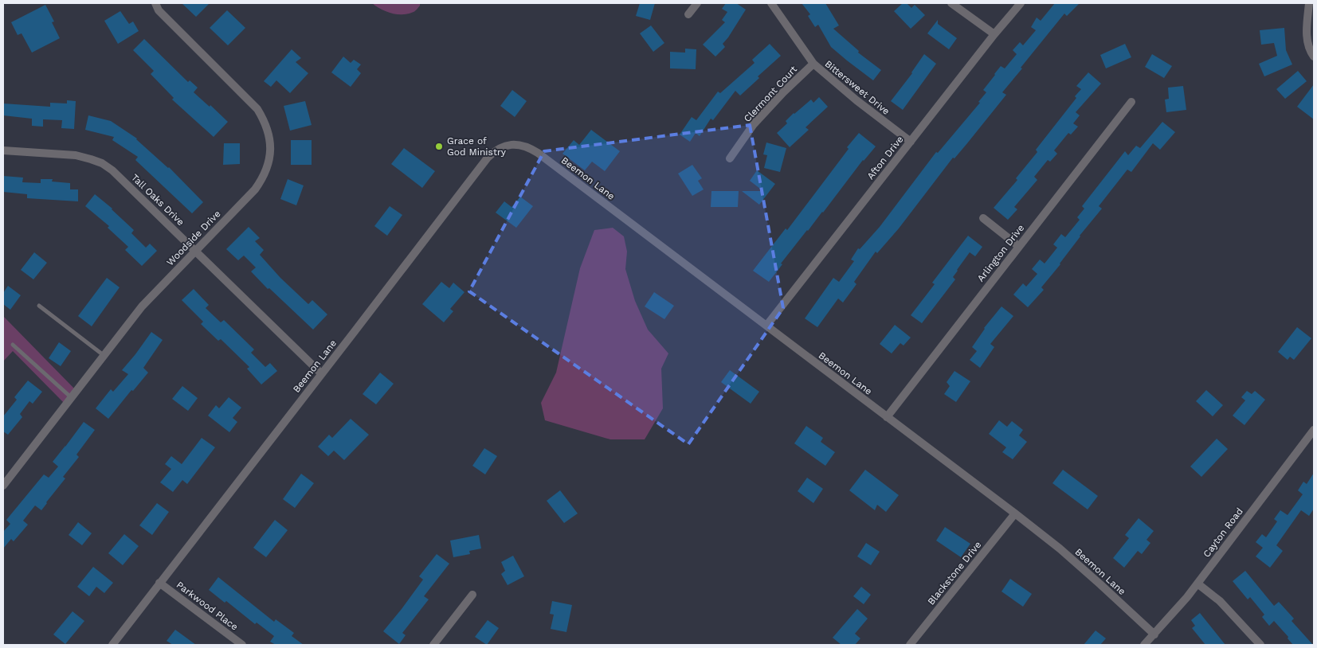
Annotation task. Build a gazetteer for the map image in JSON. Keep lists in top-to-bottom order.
{
  "streets": {
    "street": [
      "Bittersweet Drive",
      "Clermont Court",
      "Afton Drive",
      "Beemon Lane",
      "Tall Oaks Drive",
      "Woodside Drive",
      "Arlington Drive",
      "Cayton Road",
      "Blackstone Drive",
      "Parkwood Place"
    ]
  },
  "crossings": [
    ["Bittersweet Drive", "Clermont Court"],
    ["Bittersweet Drive", "Afton Drive"],
    ["Afton Drive", "Beemon Lane"],
    ["Beemon Lane", "Tall Oaks Drive"],
    ["Beemon Lane", "Arlington Drive"],
    ["Beemon Lane", "Cayton Road"],
    ["Beemon Lane", "Blackstone Drive"],
    ["Beemon Lane", "Parkwood Place"],
    ["Tall Oaks Drive", "Woodside Drive"]
  ],
  "places": ["Grace of God Ministry"]
}
